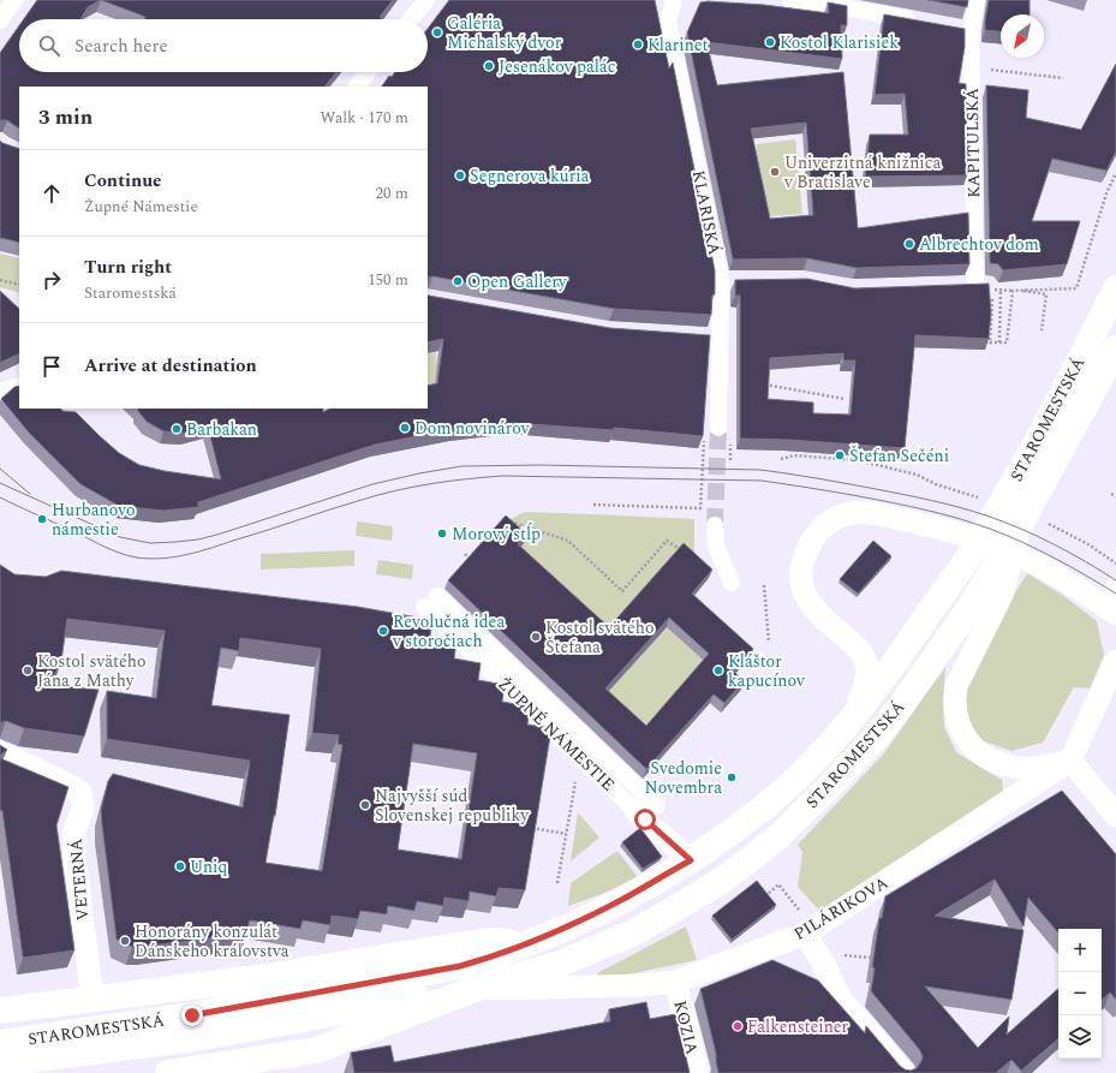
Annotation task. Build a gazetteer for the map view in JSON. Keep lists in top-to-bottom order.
{
  "streets": {
    "main road": ["STAROMESTSKÁ"],
    "street": [
      "KAPITULSKÁ",
      "KLARISKÁ",
      "ŽUPNÉ NÁMESTIE",
      "VETERNÁ",
      "PILÁRIKOVA",
      "KOZIA"
    ]
  },
  "crossings": [
    ["STAROMESTSKÁ", "ŽUPNÉ NÁMESTIE"],
    ["STAROMESTSKÁ", "VETERNÁ"],
    ["STAROMESTSKÁ", "PILÁRIKOVA"],
    ["PILÁRIKOVA", "KOZIA"]
  ],
  "places": [
    "Galéria Michalský dvor",
    "Kostol Klarisiek",
    "Klarinet",
    "Jesenákov palác",
    "Univerzitná knižnica v Bratislave",
    "Segnerova kúria",
    "Albrechtov dom",
    "Open Gallery",
    "Dom novinárov",
    "Barbakan",
    "Štefan Sečéni",
    "Hurbanovo námestie",
    "Morový stĺp",
    "Revolučná idea v storočiach",
    "Kostol svätého Štefana",
    "Kostol svätého Jána z Mathy",
    "Kláštor kapucínov",
    "Svedomie Novembra",
    "Najvyšší súd Slovenskej republiky",
    "Uniq",
    "Honorány konzulát Dánskeho kráľovstva",
    "Falkensteiner"
  ],
  "north": "bottom left",
  "page": {
    "search": "Search here",
    "heading": ["3 min", "Walk · 170 m"],
    "list": [
      ["Continue", "Župné Námestie", "20 m"],
      ["Turn right", "Staromestská", "150 m"],
      "Arrive at destination"
    ],
    "map_buttons": ["+", "−"]
  }
}
